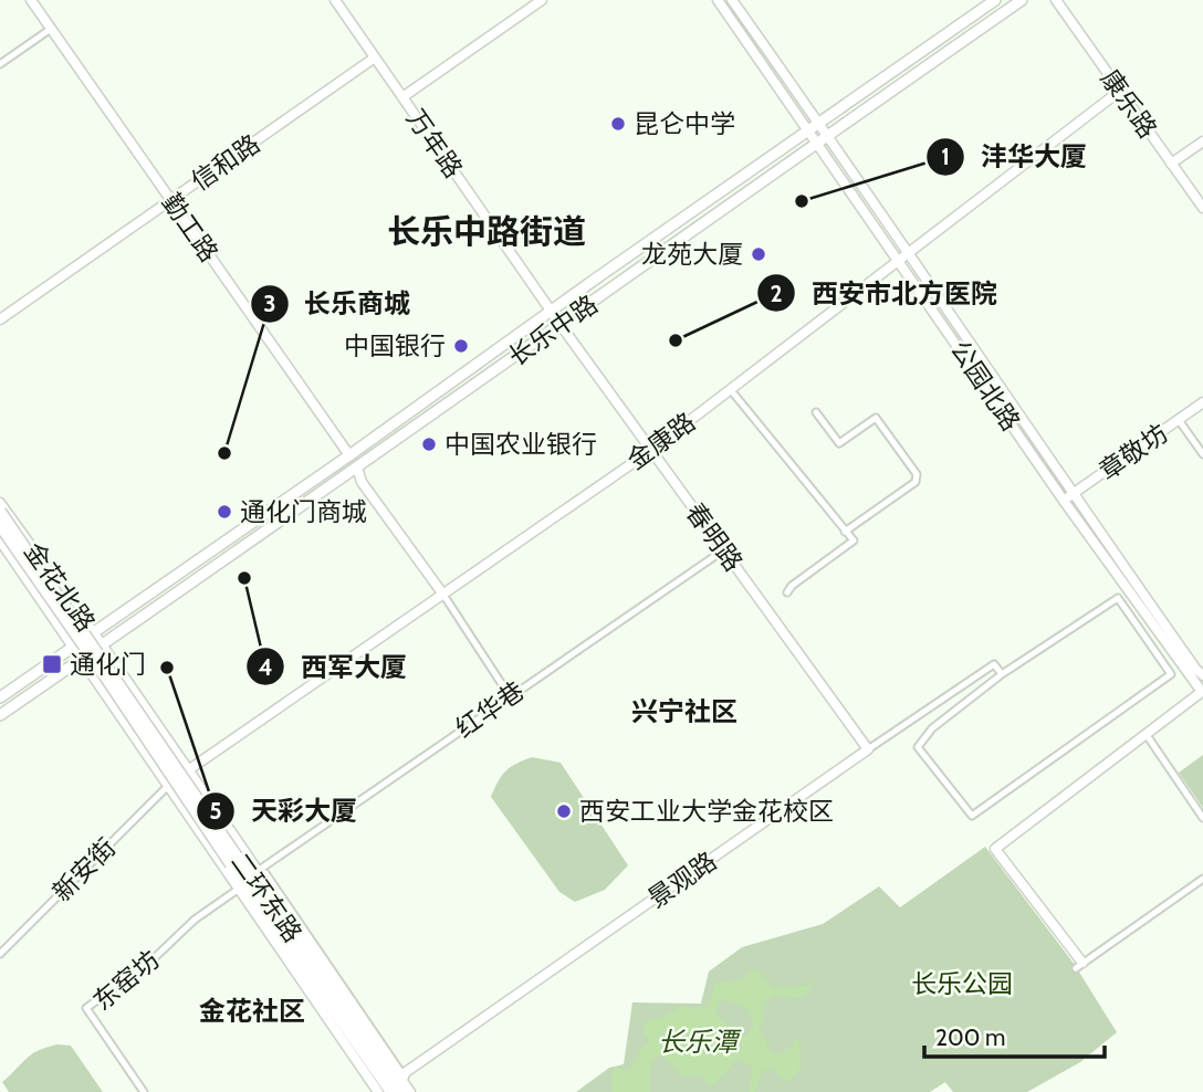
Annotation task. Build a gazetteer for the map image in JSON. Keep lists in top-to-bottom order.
{
  "streets": {
    "highway": ["二环东路"],
    "main road": ["长乐中路"],
    "street": [
      "康乐路",
      "万年路",
      "信和路",
      "勤工路",
      "公园北路",
      "金康路",
      "章敬坊",
      "春明路",
      "金花北路",
      "红华巷",
      "新安街",
      "景观路",
      "东窑坊"
    ]
  },
  "crossings": [
    ["康乐路", "金康路"],
    ["万年路", "信和路"],
    ["万年路", "长乐中路"],
    ["万年路", "春明路"],
    ["信和路", "勤工路"],
    ["勤工路", "长乐中路"],
    ["长乐中路", "公园北路"],
    ["长乐中路", "春明路"],
    ["长乐中路", "金花北路"],
    ["公园北路", "金康路"],
    ["公园北路", "章敬坊"],
    ["金康路", "春明路"],
    ["金康路", "金花北路"],
    ["春明路", "红华巷"],
    ["春明路", "景观路"],
    ["金花北路", "红华巷"],
    ["金花北路", "新安街"],
    ["金花北路", "景观路"],
    ["金花北路", "二环东路"],
    ["金花北路", "东窑坊"],
    ["景观路", "二环东路"]
  ],
  "districts": ["长乐中路街道", "兴宁社区", "金花社区"],
  "water": ["长乐潭"],
  "parks": ["长乐公园"],
  "places": {
    "other": [
      "昆仑中学",
      "沣华大厦",
      "龙苑大厦",
      "西安市北方医院",
      "中国银行",
      "中国农业银行",
      "长乐商城",
      "通化门商城",
      "西军大厦",
      "天彩大厦",
      "西安工业大学金花校区"
    ],
    "transit": ["通化门"]
  },
  "scale_bar": "200 m"
}
